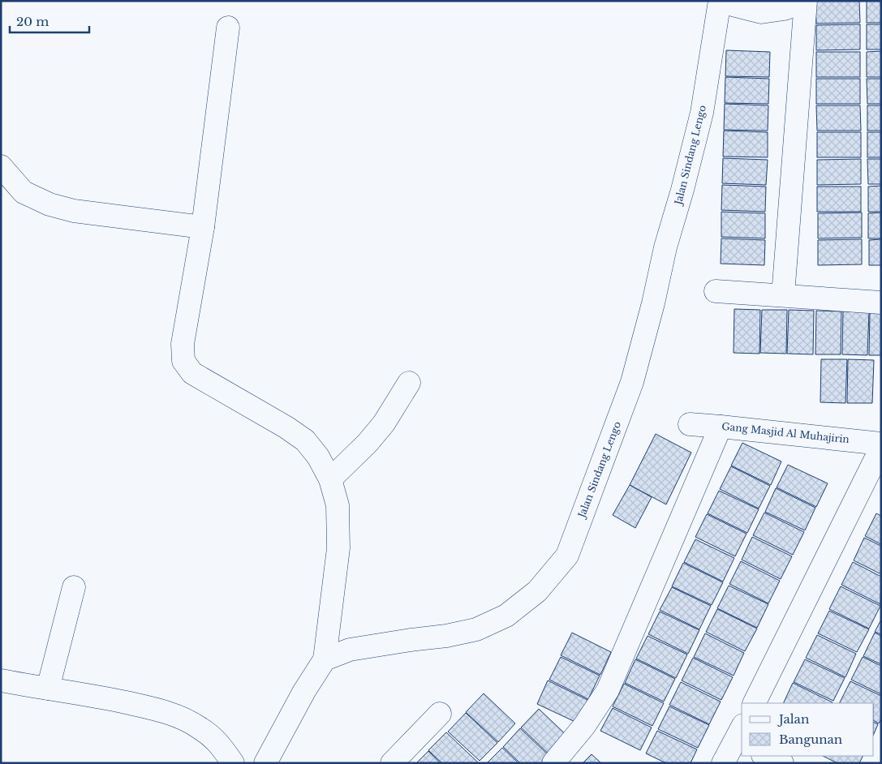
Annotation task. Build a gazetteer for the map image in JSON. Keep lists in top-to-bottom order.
{
  "streets": {
    "street": ["Jalan Sindang Lengo", "Gang Masjid Al Muhajirin"]
  },
  "legend": ["Jalan", "Bangunan"],
  "scale_bar": "20 m"
}
